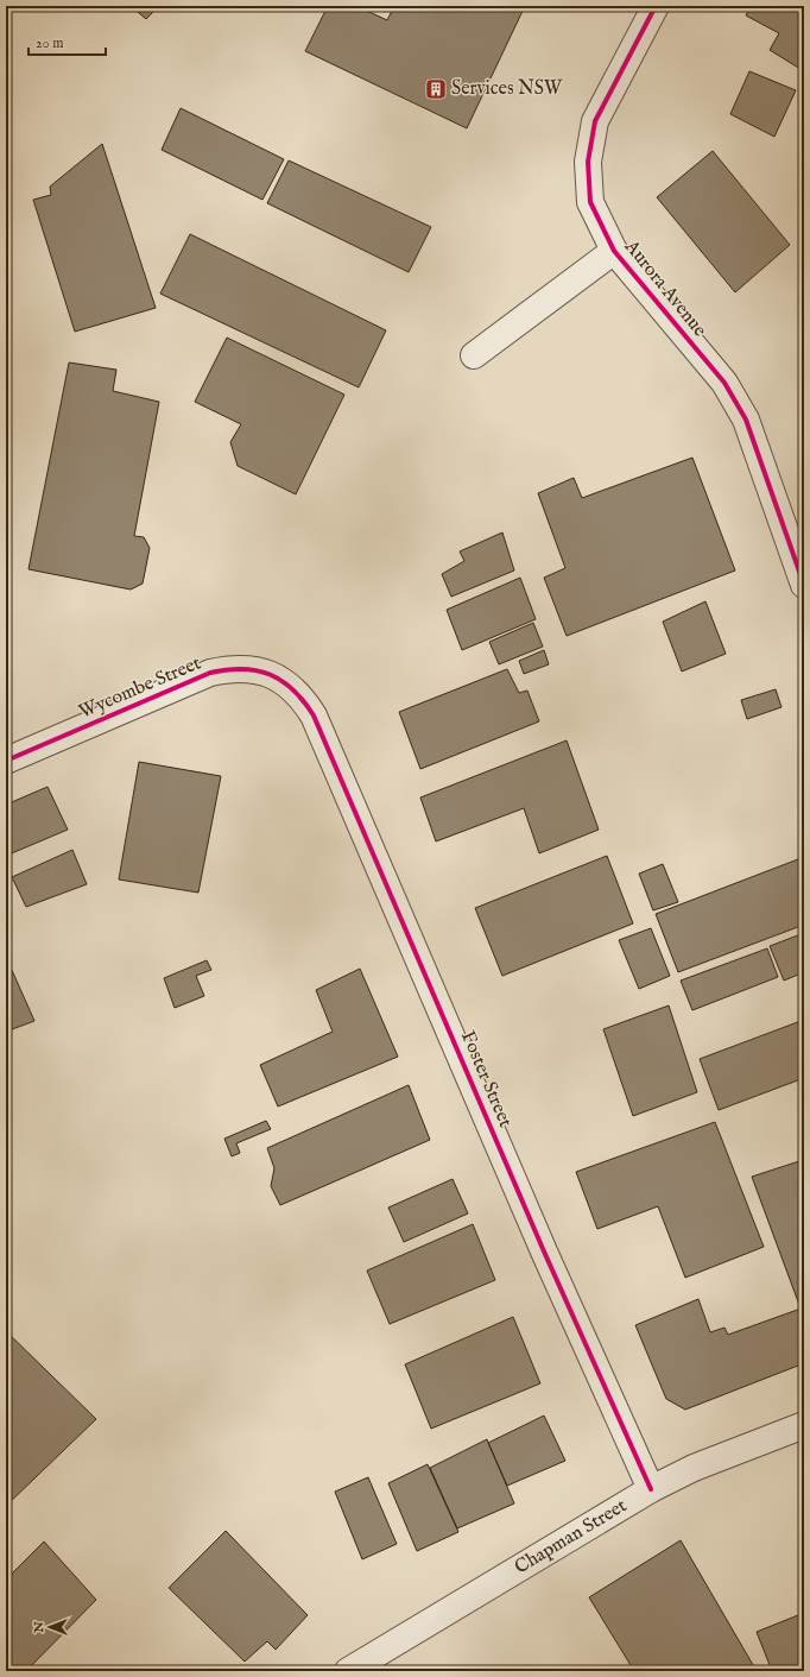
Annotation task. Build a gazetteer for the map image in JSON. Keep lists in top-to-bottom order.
{
  "streets": {
    "street": [
      "Aurora Avenue",
      "Wycombe Street",
      "Foster Street",
      "Chapman Street"
    ]
  },
  "crossings": [
    ["Wycombe Street", "Foster Street"],
    ["Foster Street", "Chapman Street"]
  ],
  "places": {
    "building": ["Services NSW"]
  },
  "scale_bar": "20 m",
  "north": "left"
}
